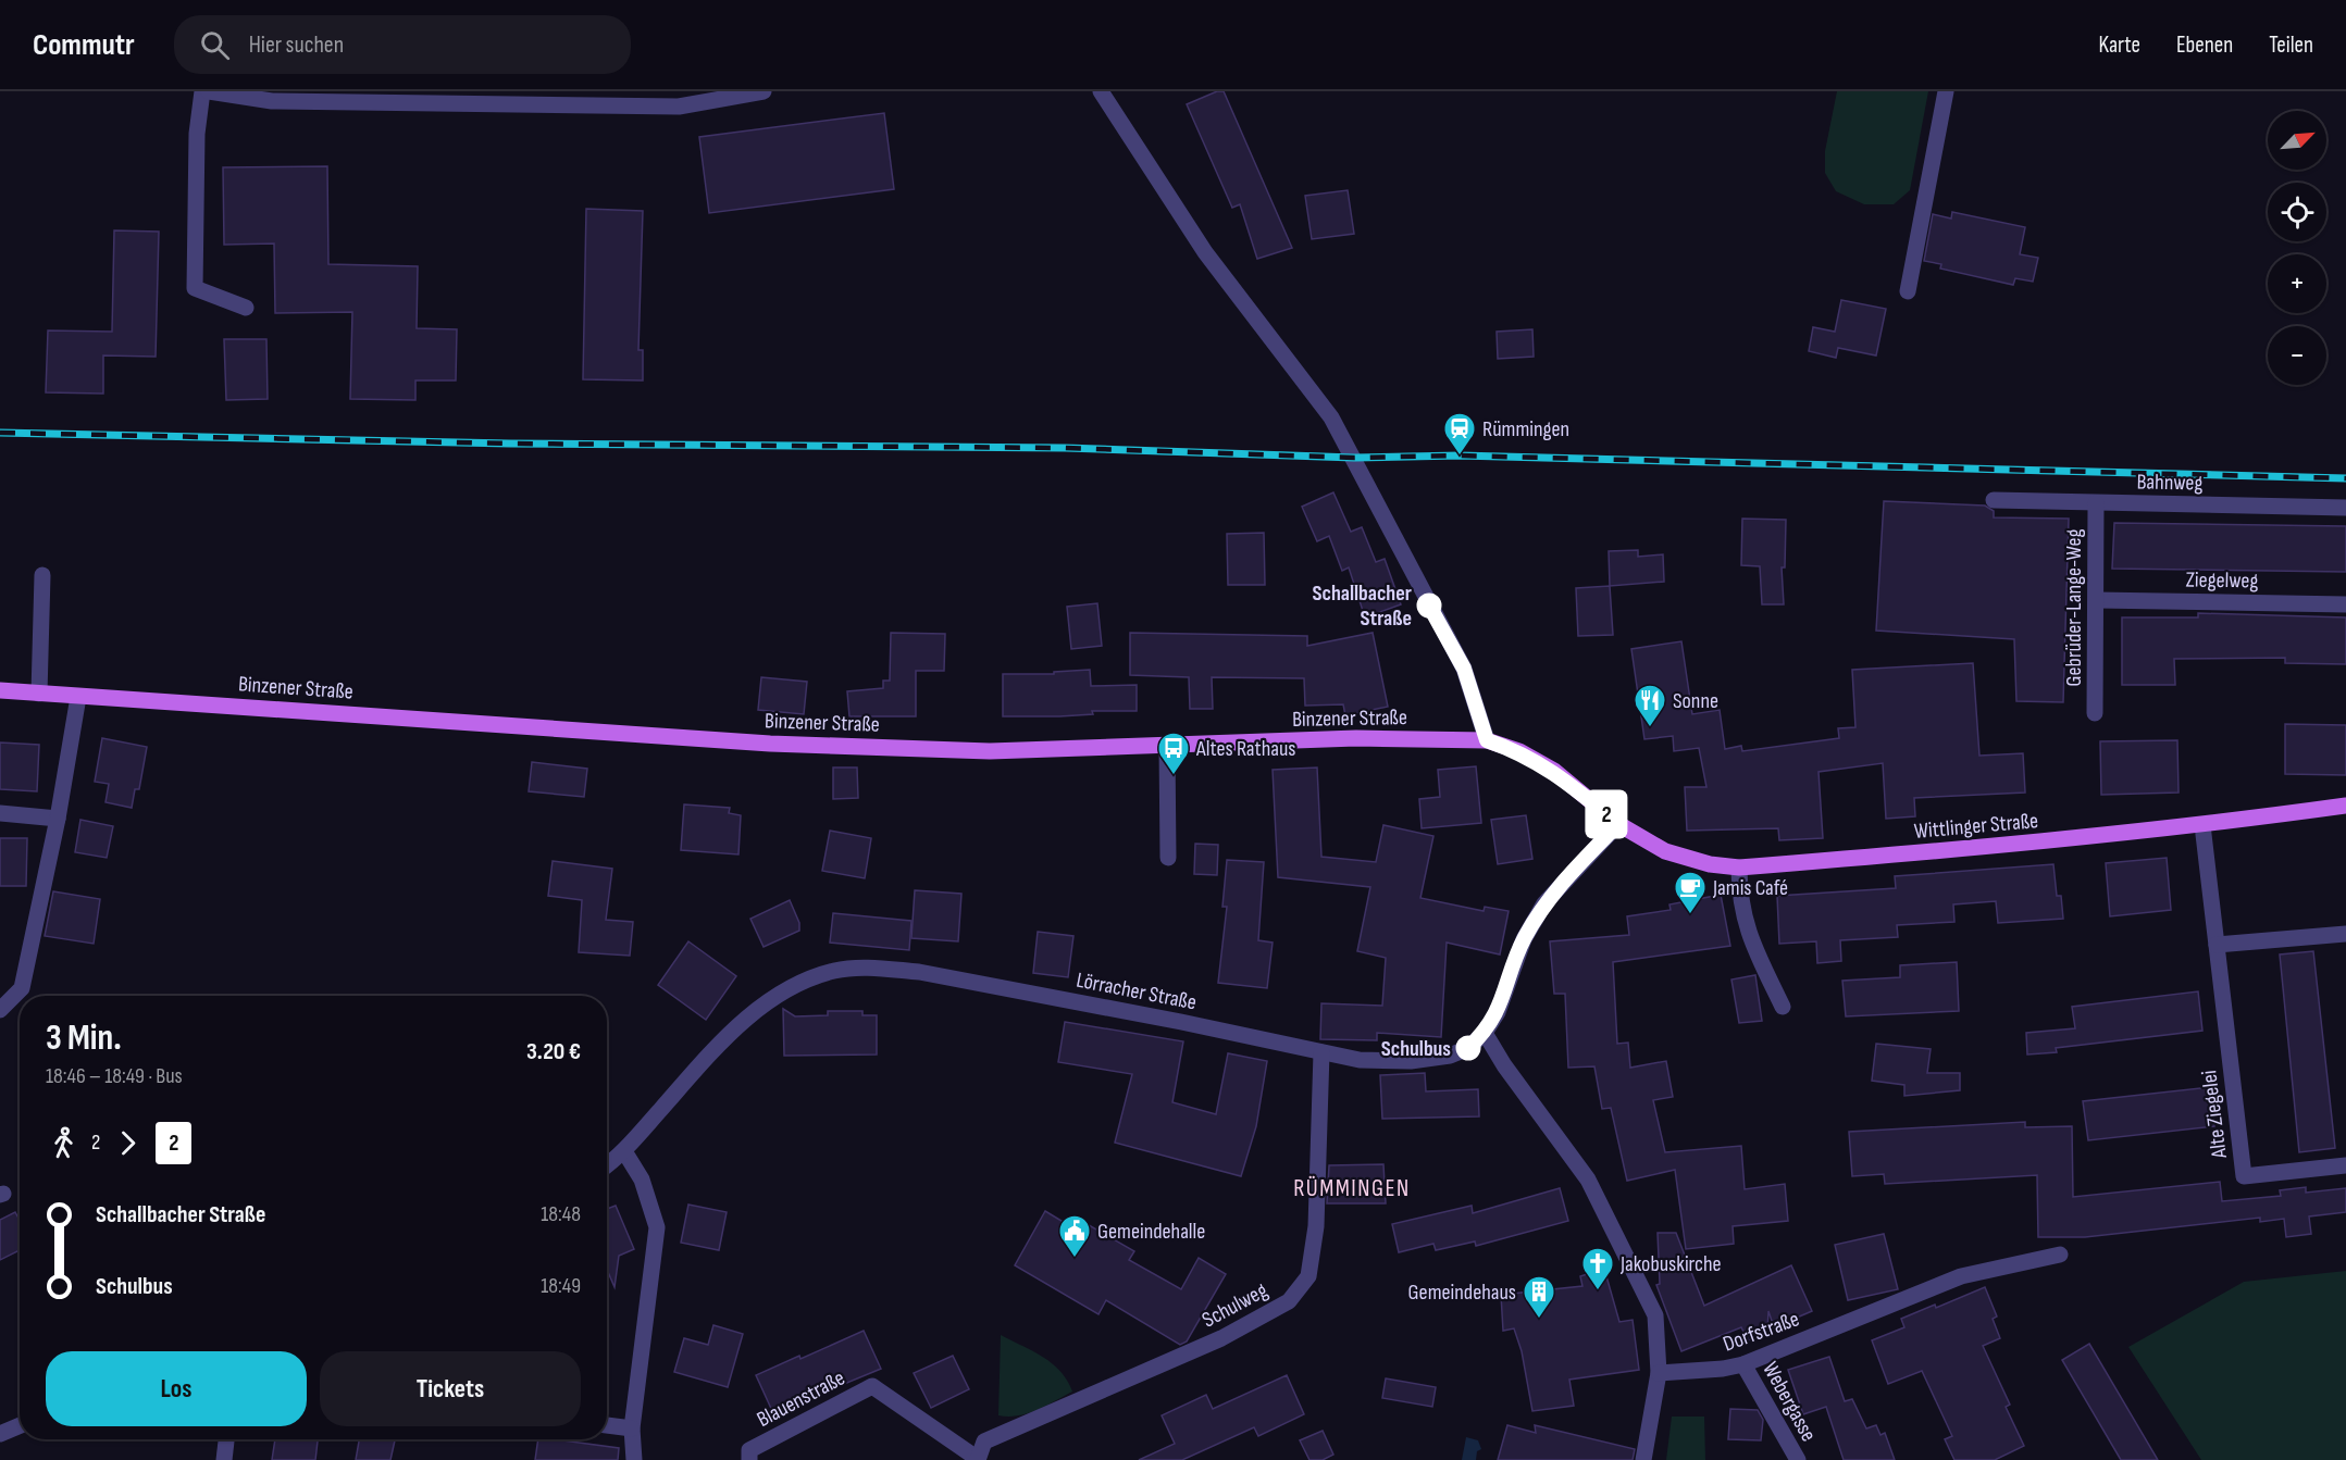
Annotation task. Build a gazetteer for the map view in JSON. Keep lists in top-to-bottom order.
{
  "streets": {
    "main road": ["Binzener Straße", "Wittlinger Straße"],
    "street": [
      "Bahnweg",
      "Ziegelweg",
      "Gebrüder-Lange-Weg",
      "Lörracher Straße",
      "Alte Ziegelei",
      "Schulweg",
      "Dorfstraße",
      "Blauenstraße",
      "Webergasse"
    ]
  },
  "crossings": [
    ["Bahnweg", "Gebrüder-Lange-Weg"],
    ["Ziegelweg", "Gebrüder-Lange-Weg"],
    ["Binzener Straße", "Wittlinger Straße"],
    ["Binzener Straße", "Lörracher Straße"],
    ["Wittlinger Straße", "Lörracher Straße"],
    ["Wittlinger Straße", "Alte Ziegelei"],
    ["Lörracher Straße", "Schulweg"],
    ["Schulweg", "Blauenstraße"],
    ["Dorfstraße", "Webergasse"]
  ],
  "districts": ["RÜMMINGEN"],
  "places": {
    "station": ["Rümmingen"],
    "other": ["Schallbacher Straße", "Schulbus"],
    "restaurant": ["Sonne"],
    "bus stop": ["Altes Rathaus"],
    "cafe": ["Jamis Café"],
    "public building": ["Gemeindehalle"],
    "church": ["Jakobuskirche"],
    "building": ["Gemeindehaus"]
  },
  "lines": ["bus line 2"],
  "north": "top right",
  "page": {
    "header": "Commutr",
    "search": "Hier suchen",
    "nav": ["Karte", "Ebenen", "Teilen"],
    "on_map": "2",
    "map_buttons": ["+", "−"],
    "heading": ["3 Min.", "18:46 – 18:49 · Bus", "3.20 €"],
    "legs": ["2", "2"],
    "list": [
      {
        "name": "Schallbacher Straße",
        "value": "18:48"
      },
      {
        "name": "Schulbus",
        "value": "18:49"
      }
    ],
    "buttons": ["Los", "Tickets"]
  }
}
